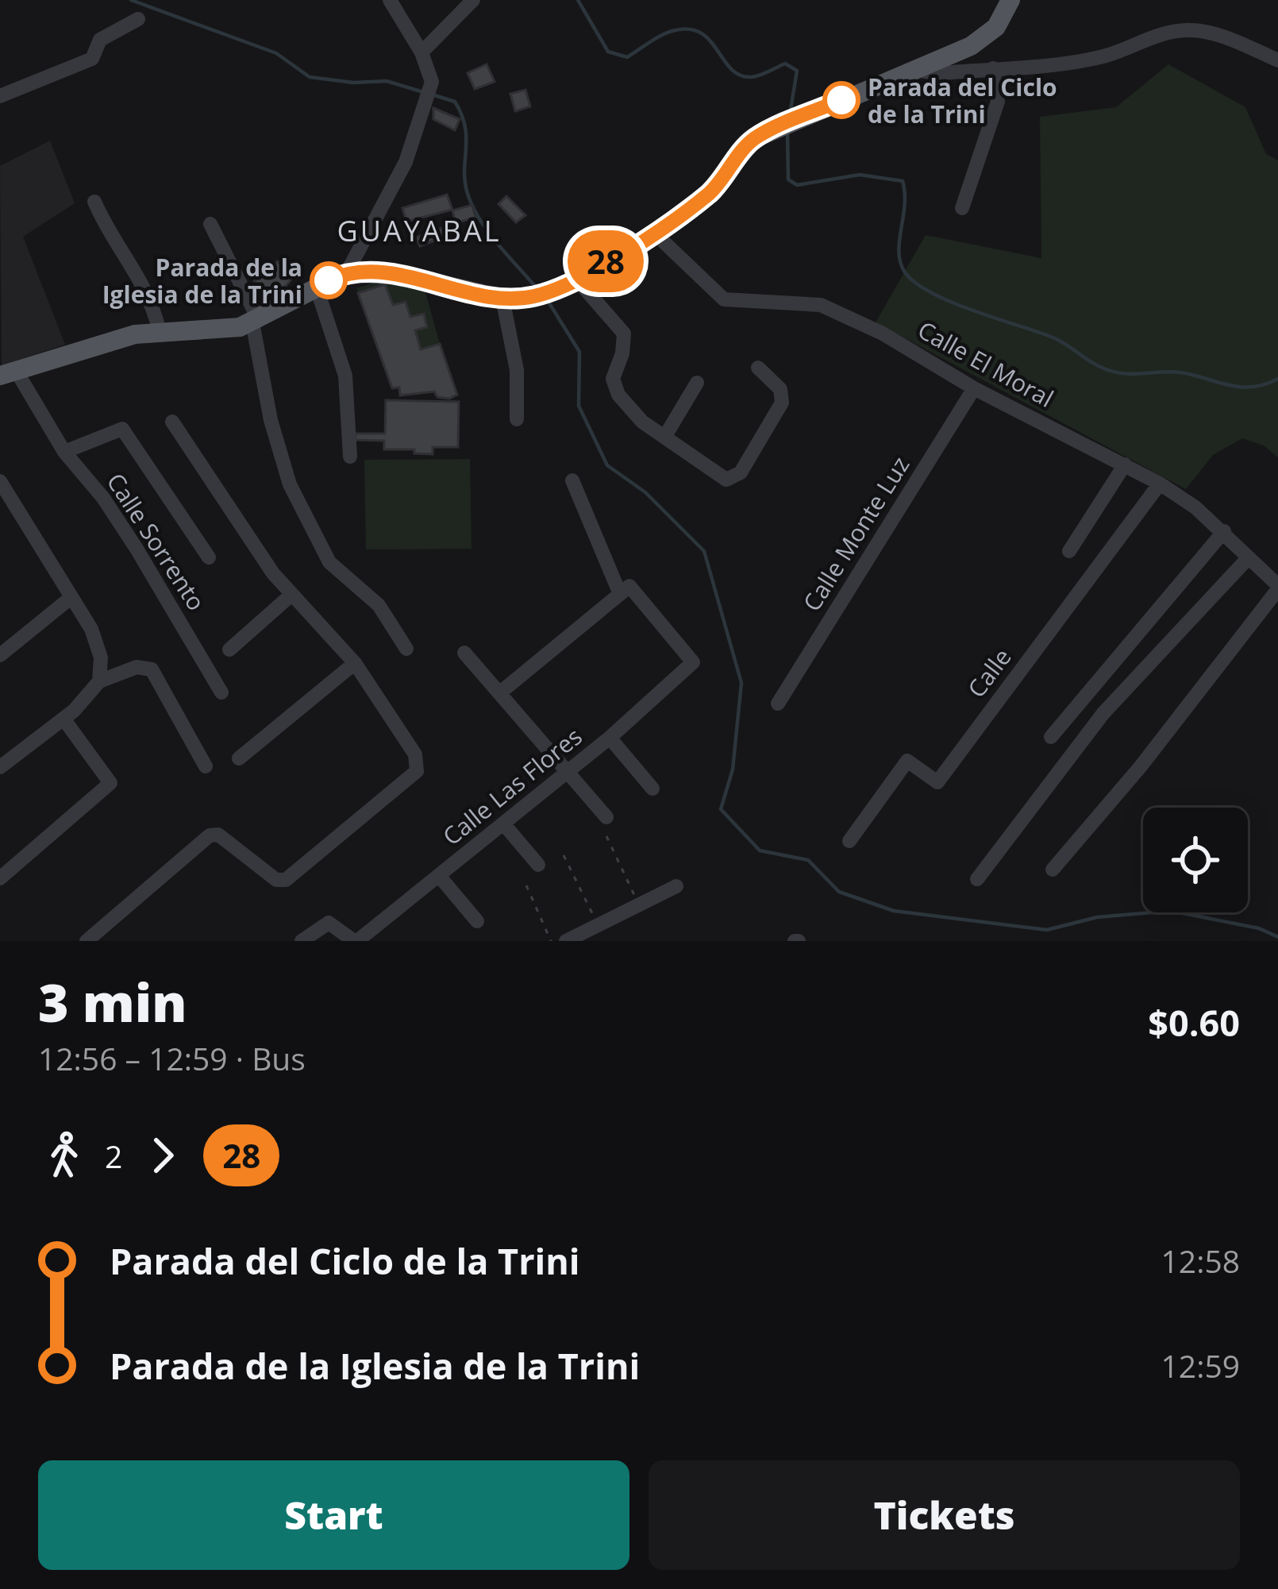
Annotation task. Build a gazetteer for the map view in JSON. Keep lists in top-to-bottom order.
{
  "streets": {
    "street": [
      "Calle El Moral",
      "Calle Monte Luz",
      "Calle Sorrento",
      "Calle",
      "Calle Las Flores"
    ]
  },
  "crossings": [
    ["Calle El Moral", "Calle Monte Luz"],
    ["Calle El Moral", "Calle"]
  ],
  "districts": ["GUAYABAL"],
  "places": ["Parada del Ciclo de la Trini", "Parada de la Iglesia de la Trini"],
  "lines": ["bus line 28"],
  "page": {
    "on_map": "28",
    "heading": ["3 min", "12:56 – 12:59 · Bus", "$0.60"],
    "legs": ["2", "28"],
    "list": [
      {
        "name": "Parada del Ciclo de la Trini",
        "value": "12:58"
      },
      {
        "name": "Parada de la Iglesia de la Trini",
        "value": "12:59"
      }
    ],
    "buttons": ["Start", "Tickets"]
  }
}
